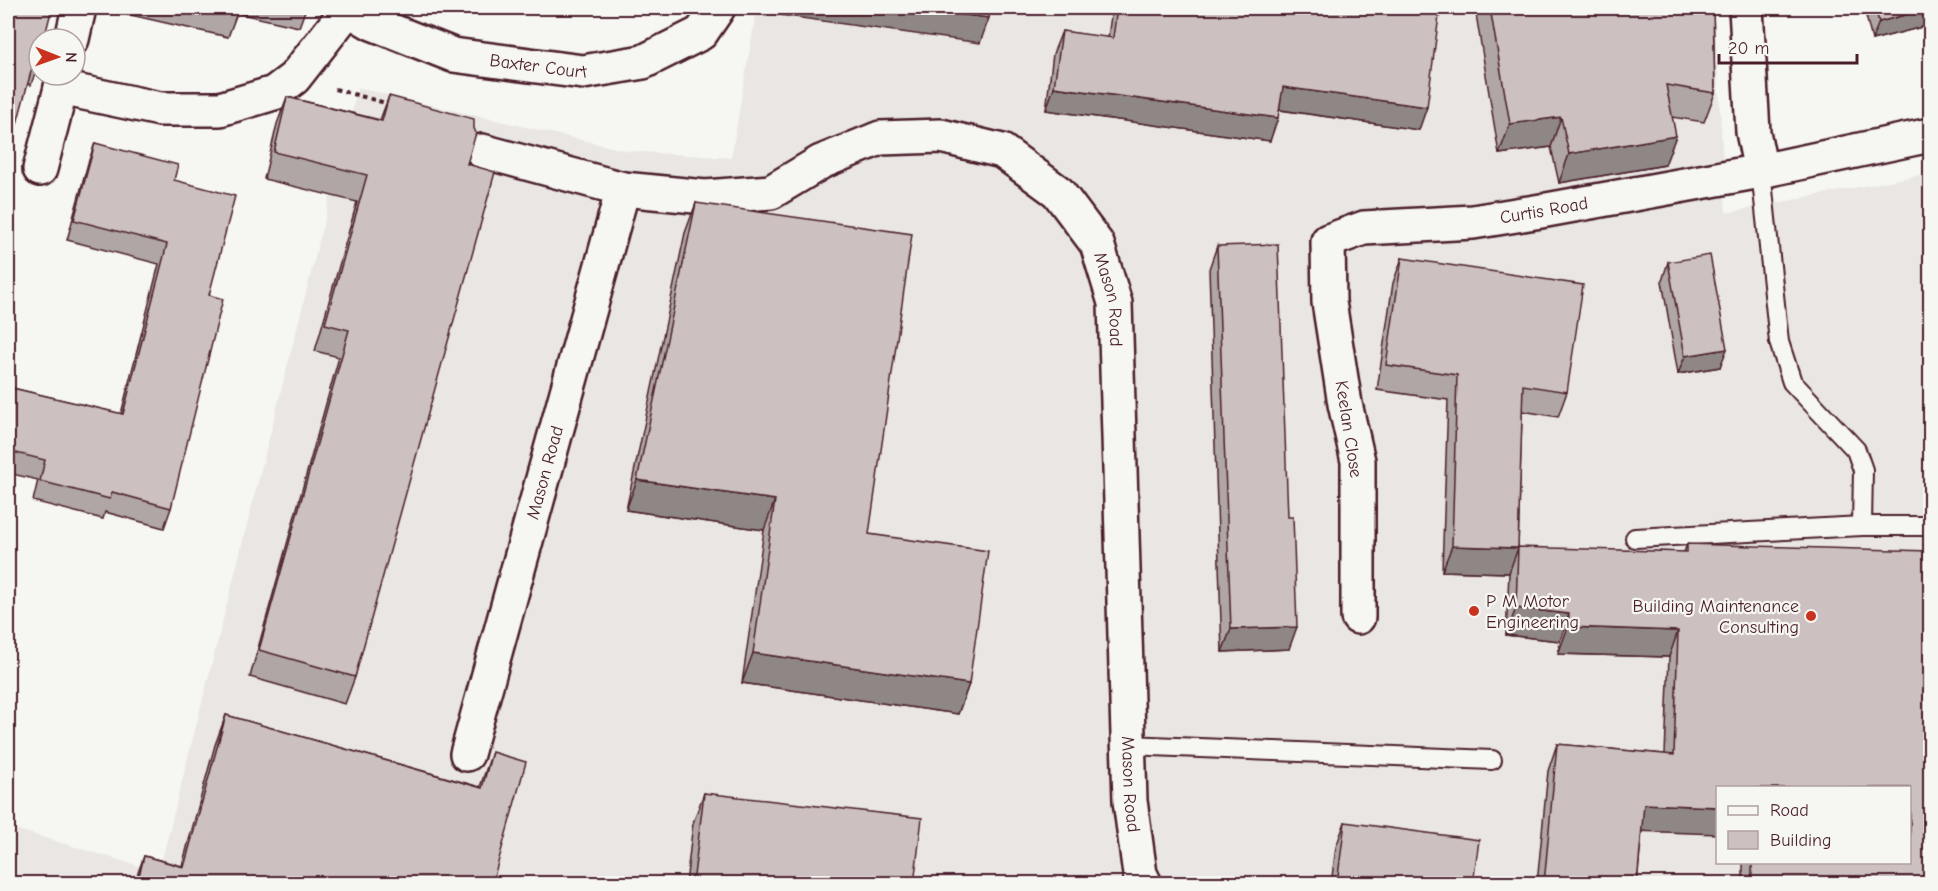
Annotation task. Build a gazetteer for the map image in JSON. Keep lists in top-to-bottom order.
{
  "streets": {
    "street": [
      "Baxter Court",
      "Curtis Road",
      "Mason Road",
      "Keelan Close"
    ]
  },
  "crossings": [
    ["Curtis Road", "Keelan Close"]
  ],
  "places": ["P M Motor Engineering", "Building Maintenance Consulting"],
  "legend": ["Road", "Building"],
  "scale_bar": "20 m",
  "north": "right"
}
